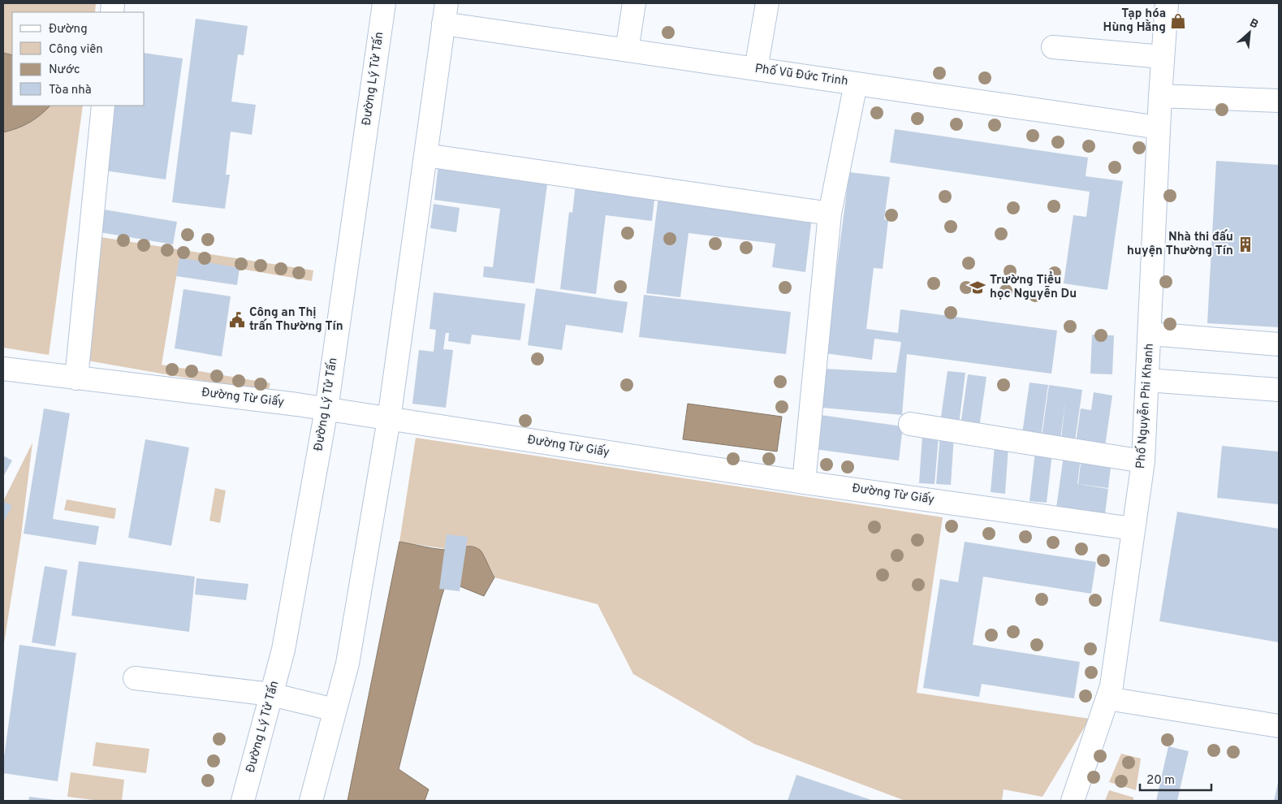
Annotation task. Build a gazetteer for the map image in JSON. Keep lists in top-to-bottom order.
{
  "streets": {
    "street": [
      "Phố Vũ Đức Trinh",
      "Đường Lý Tử Tấn",
      "Đường Từ Giấy",
      "Phố Nguyễn Phi Khanh"
    ]
  },
  "crossings": [
    ["Phố Vũ Đức Trinh", "Phố Nguyễn Phi Khanh"],
    ["Đường Lý Tử Tấn", "Đường Từ Giấy"],
    ["Đường Từ Giấy", "Phố Nguyễn Phi Khanh"]
  ],
  "places": {
    "shop": ["Tạp hóa Hùng Hằng"],
    "building": ["Nhà thi đấu huyện Thường Tín"],
    "school or university": ["Trường Tiểu học Nguyễn Du"],
    "public building": ["Công an Thị trấn Thường Tín"]
  },
  "legend": [
    "Đường",
    "Công viên",
    "Nước",
    "Tòa nhà"
  ],
  "scale_bar": "20 m",
  "north": "top right"
}
